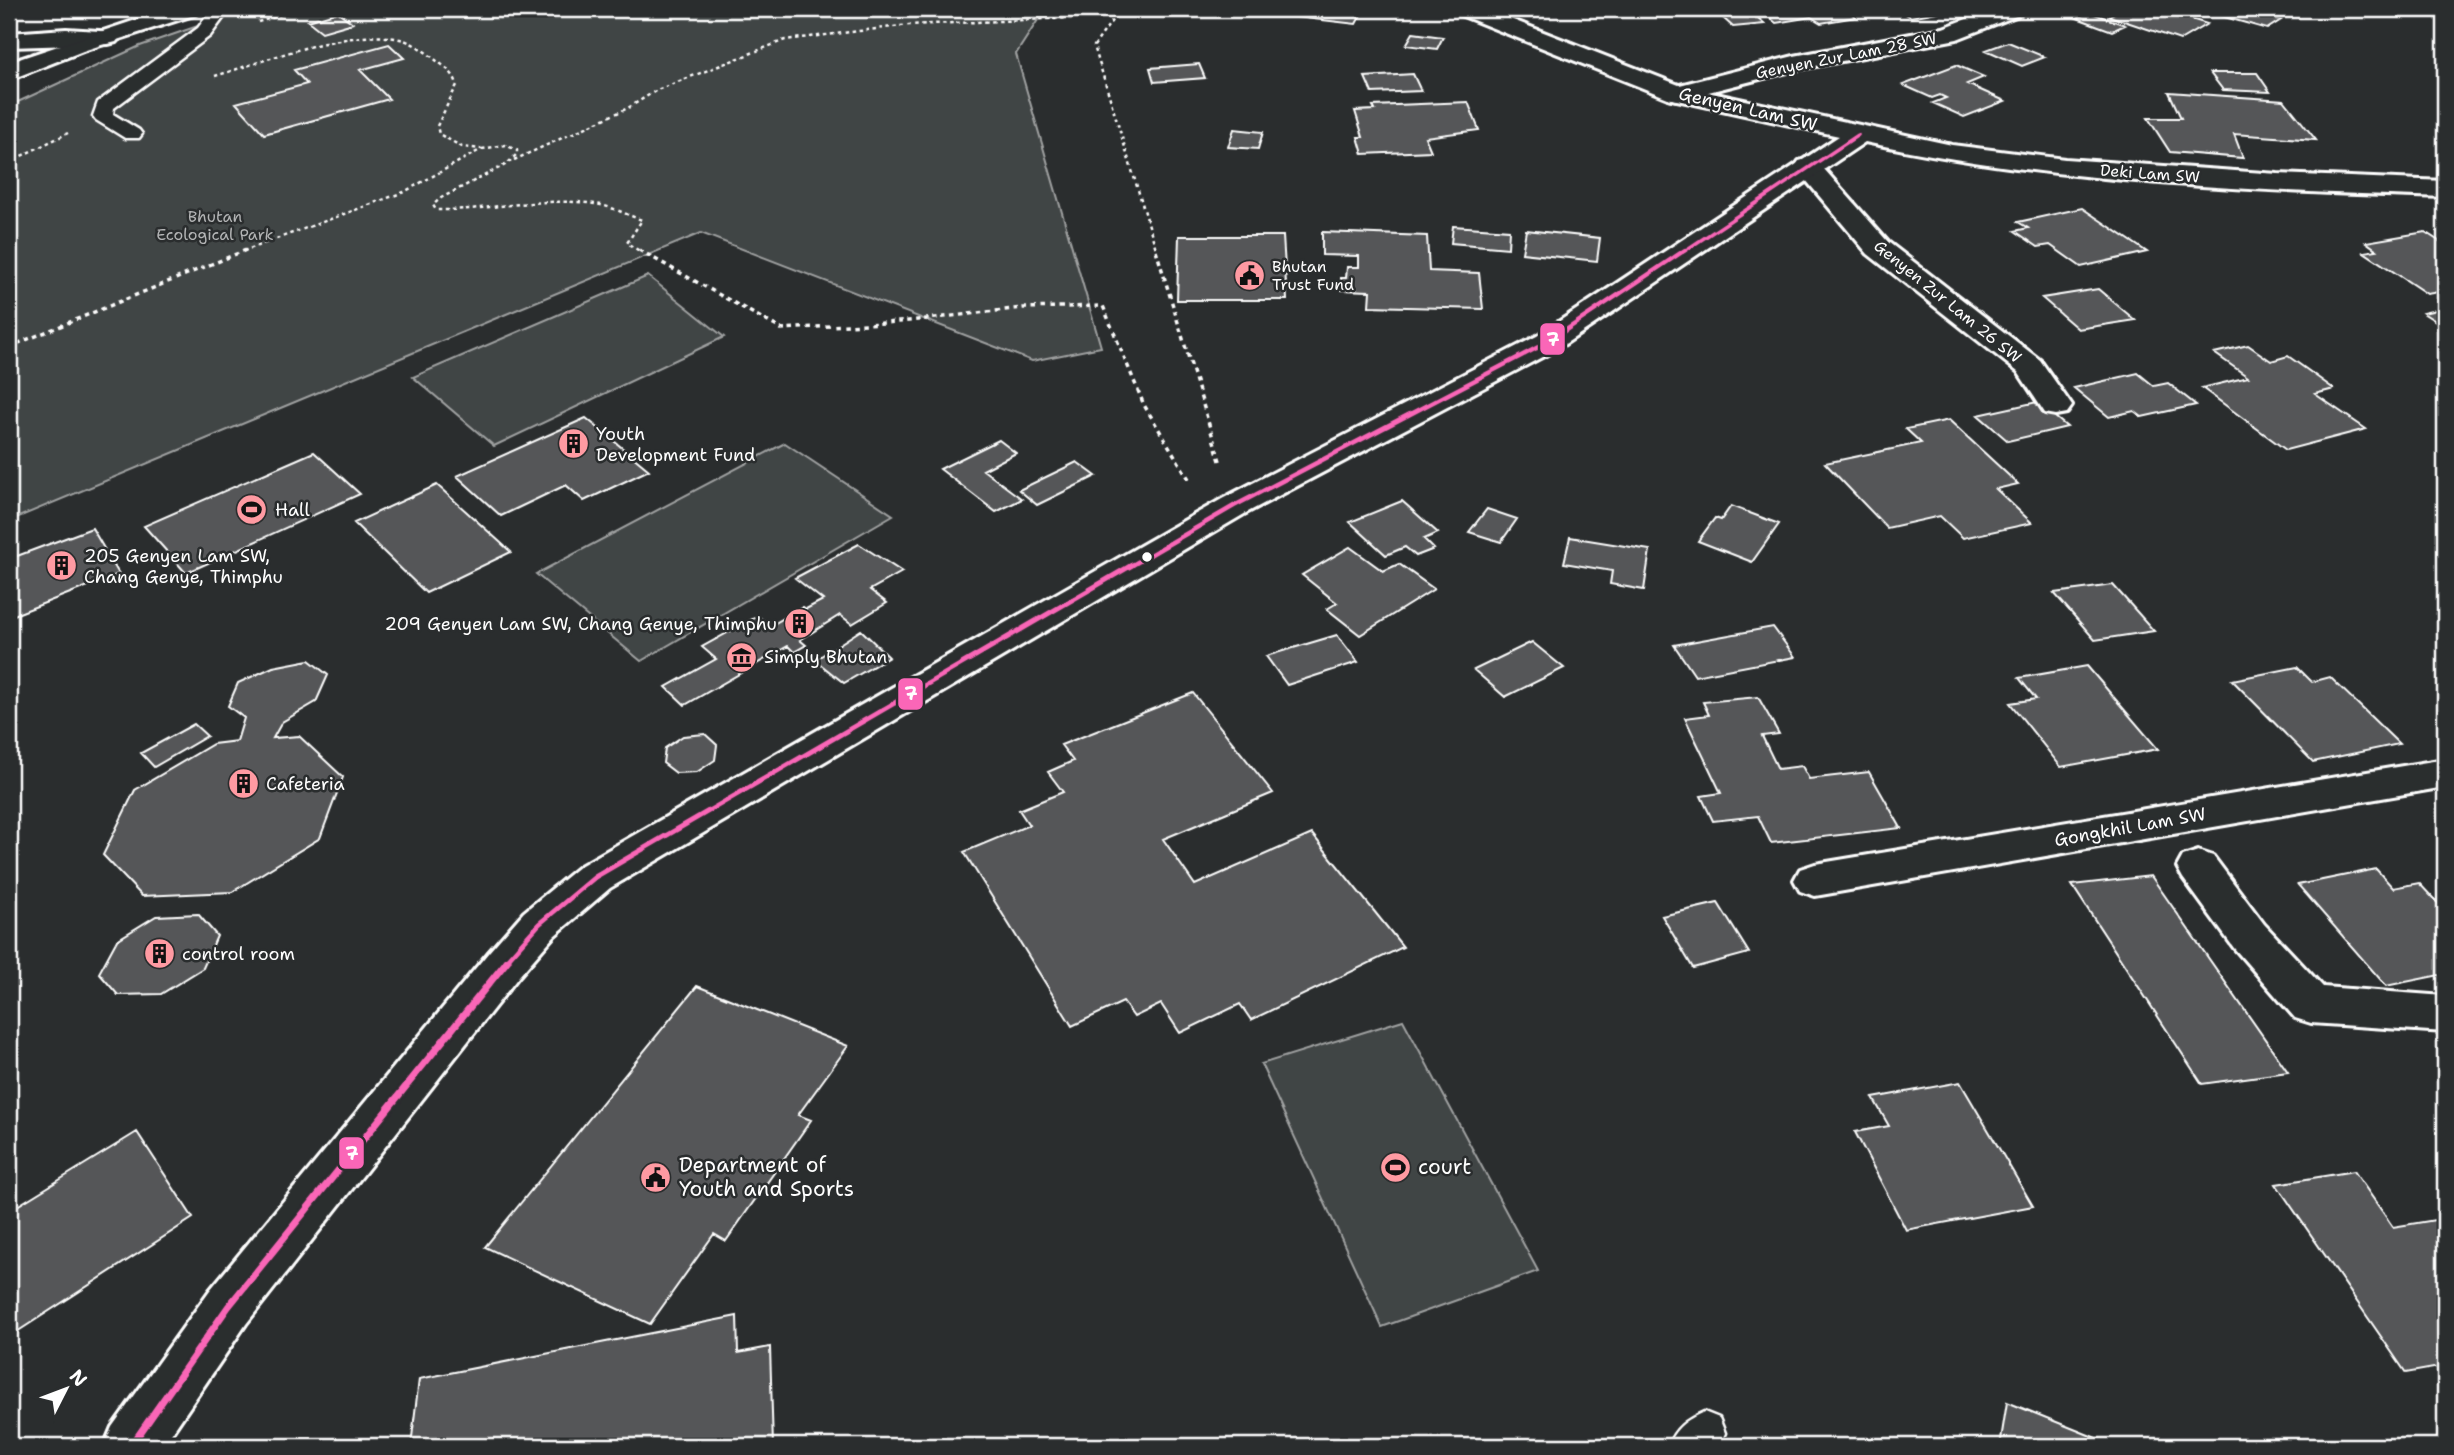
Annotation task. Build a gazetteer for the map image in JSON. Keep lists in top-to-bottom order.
{
  "streets": {
    "main road": [
      "Genyen Zur Lam 28 SW",
      "Genyen Lam SW",
      "Deki Lam SW",
      "Genyen Zur Lam 26 SW",
      "Gongkhil Lam SW"
    ]
  },
  "crossings": [
    ["Genyen Zur Lam 28 SW", "Genyen Lam SW"],
    ["Genyen Lam SW", "Deki Lam SW"],
    ["Genyen Lam SW", "Genyen Zur Lam 26 SW"]
  ],
  "parks": ["Bhutan Ecological Park"],
  "places": {
    "public building": ["Bhutan Trust Fund", "Department of Youth and Sports"],
    "building": [
      "Youth Development Fund",
      "205 Genyen Lam SW, Chang Genye, Thimphu",
      "209 Genyen Lam SW, Chang Genye, Thimphu",
      "Cafeteria",
      "control room"
    ],
    "sports": ["Hall", "court"],
    "museum": ["Simply Bhutan"]
  },
  "lines": ["transit line 7"],
  "north": "top right"
}
